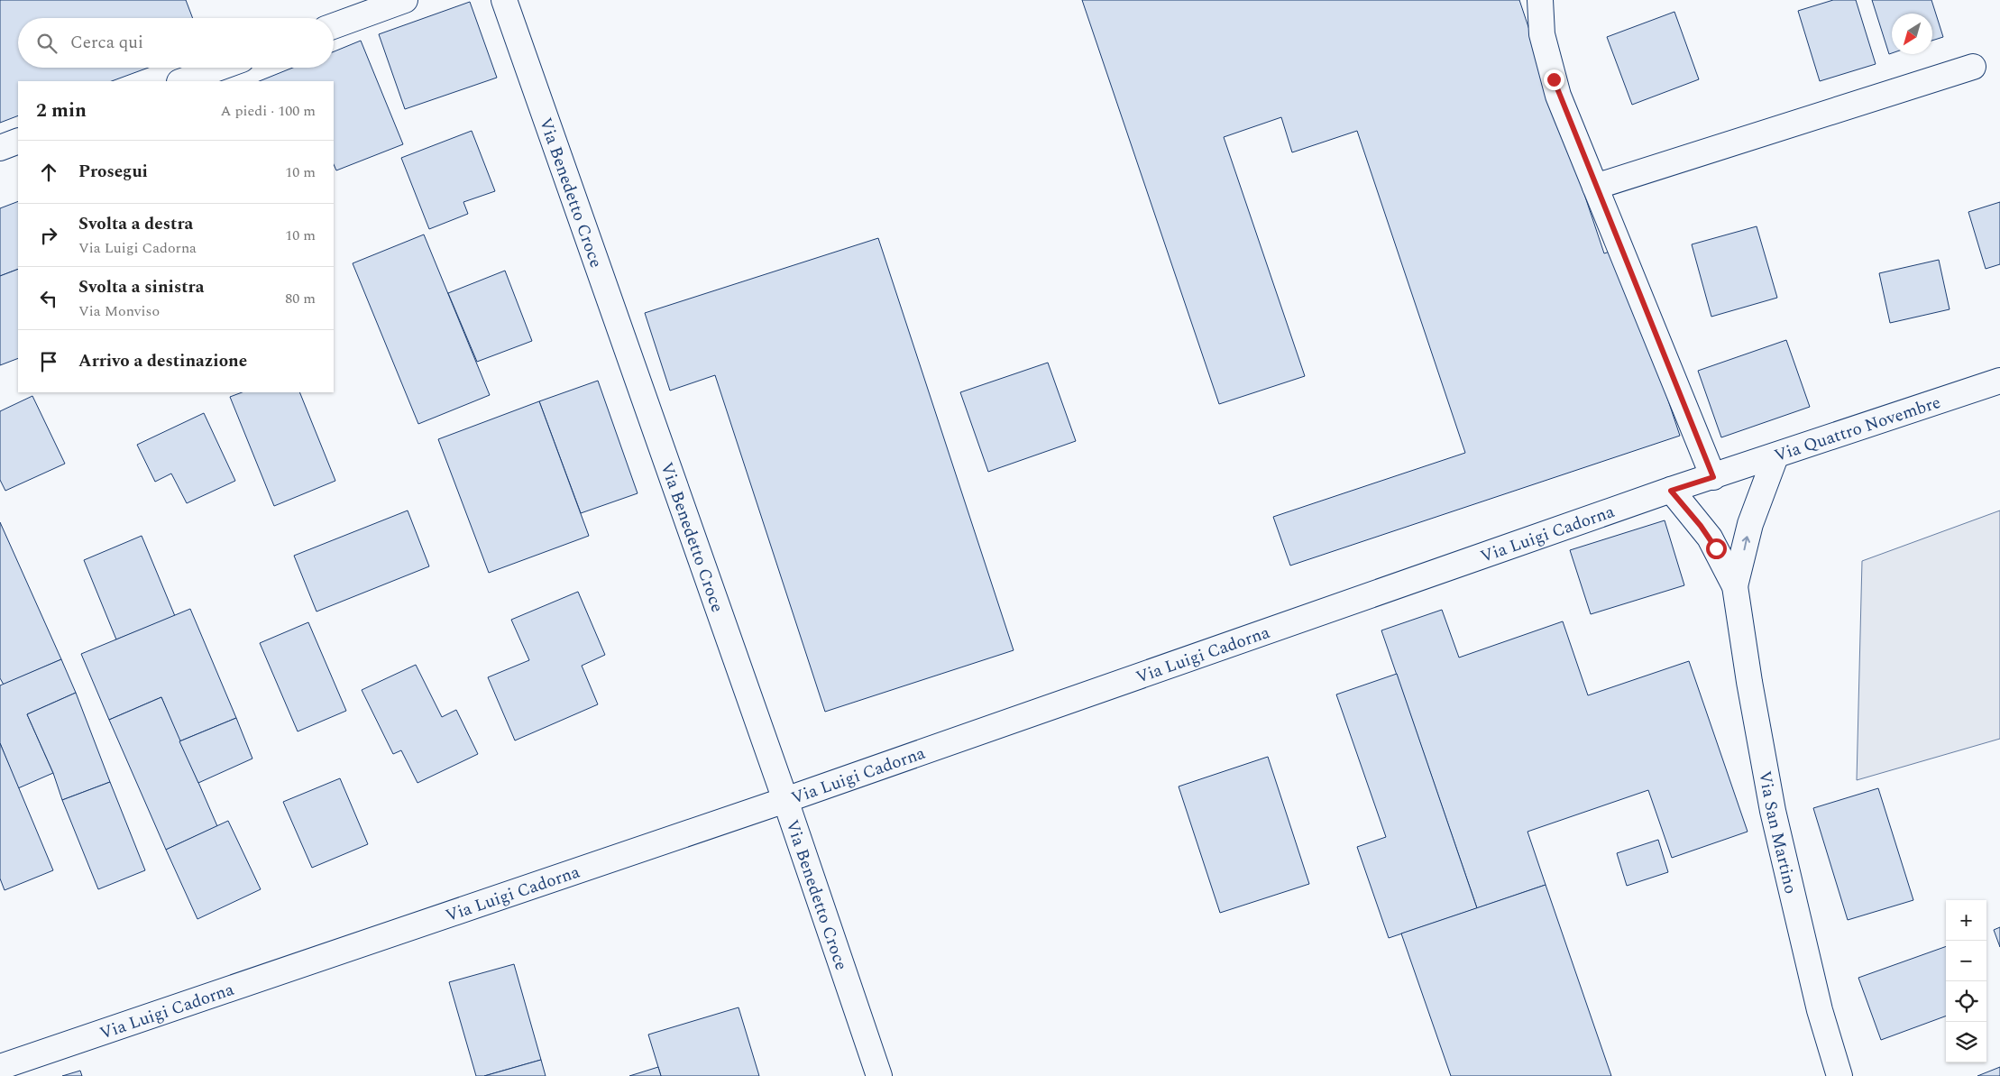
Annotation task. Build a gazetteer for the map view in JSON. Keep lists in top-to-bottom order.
{
  "streets": {
    "street": [
      "Via Benedetto Croce",
      "Via Quattro Novembre",
      "Via Luigi Cadorna",
      "Via San Martino"
    ]
  },
  "crossings": [
    ["Via Benedetto Croce", "Via Luigi Cadorna"],
    ["Via Quattro Novembre", "Via Luigi Cadorna"]
  ],
  "north": "bottom left",
  "page": {
    "search": "Cerca qui",
    "heading": ["2 min", "A piedi · 100 m"],
    "list": [
      ["Prosegui", "10 m"],
      ["Svolta a destra", "Via Luigi Cadorna", "10 m"],
      ["Svolta a sinistra", "Via Monviso", "80 m"],
      "Arrivo a destinazione"
    ],
    "map_buttons": ["+", "−"]
  }
}
